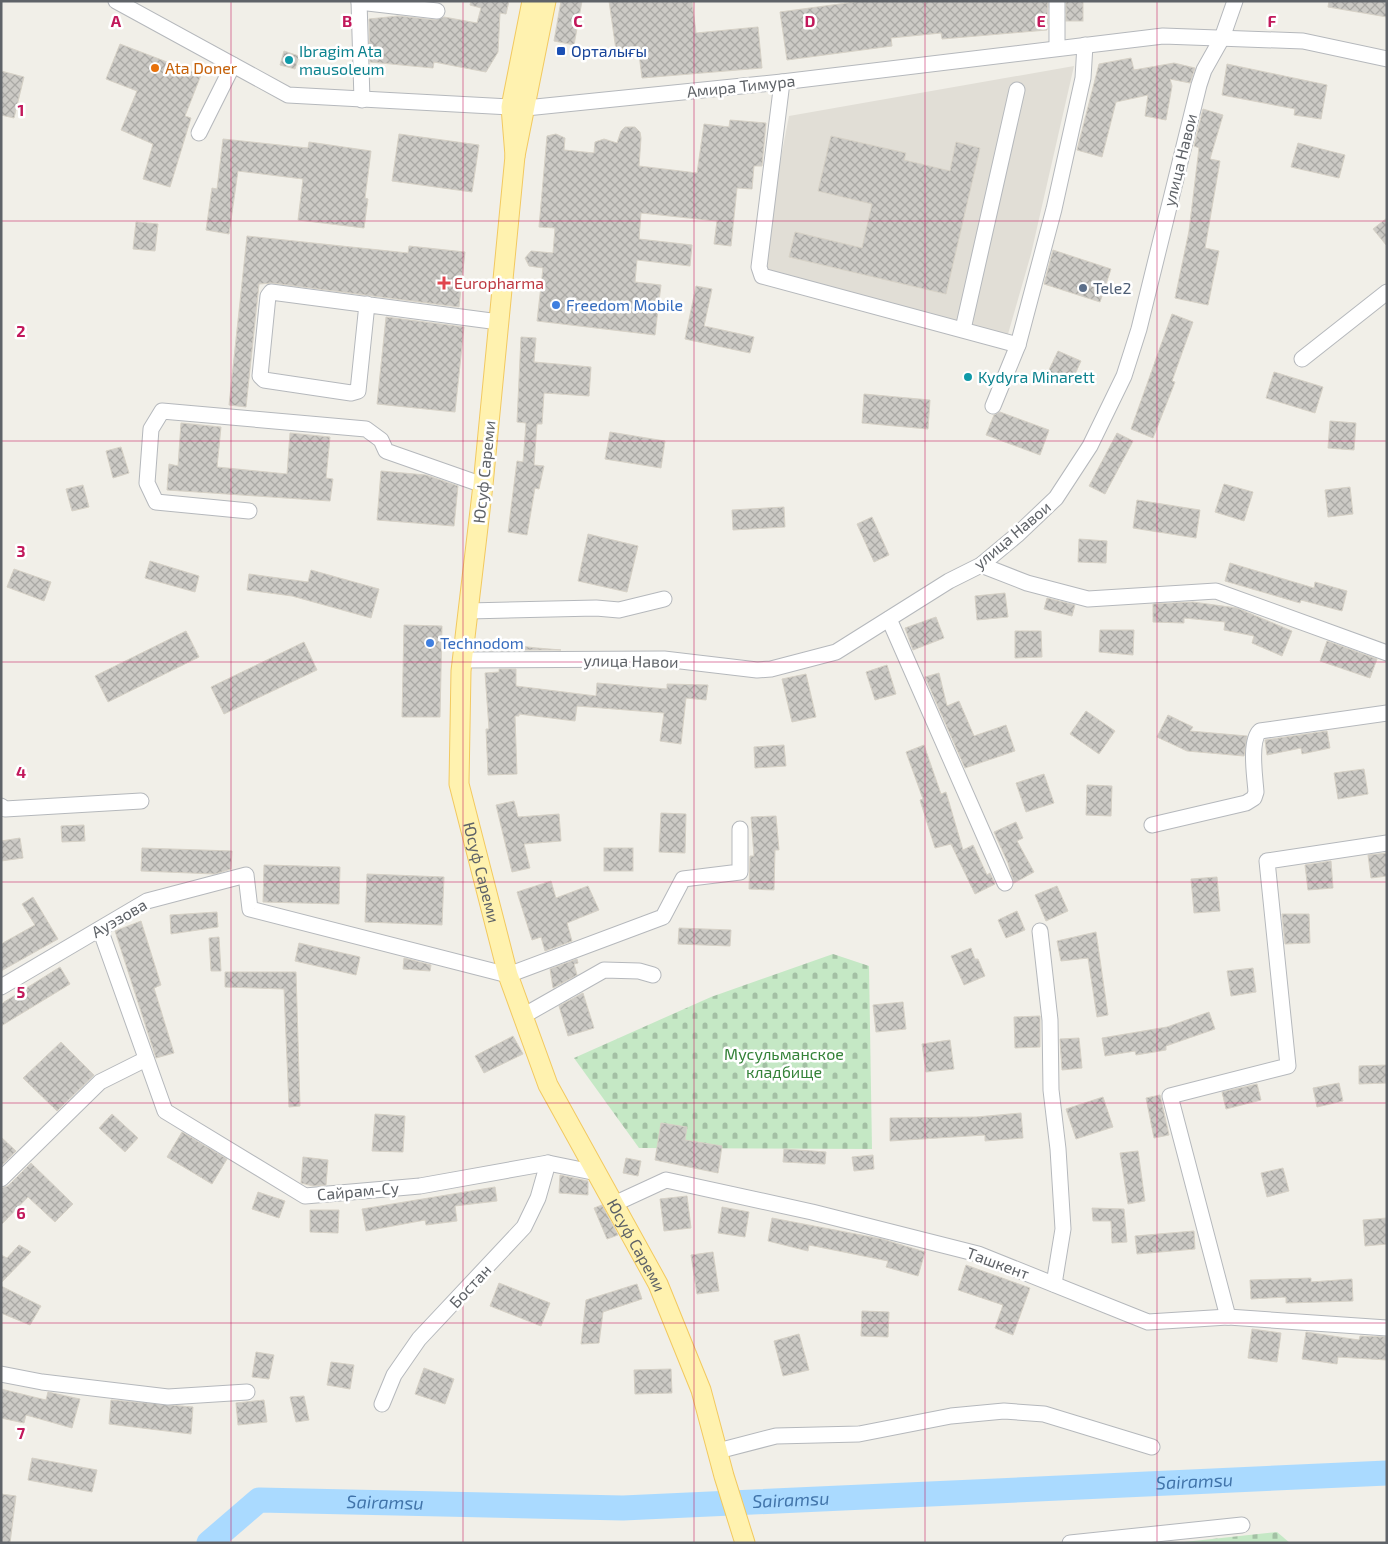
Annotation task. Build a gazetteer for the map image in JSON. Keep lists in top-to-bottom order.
{
  "streets": {
    "main road": ["Юсуф Сареми"],
    "street": [
      "Амира Тимура",
      "улица Навои",
      "Ауэзова",
      "Сайрам-Су",
      "Ташкент",
      "Бостан"
    ]
  },
  "crossings": [
    ["Амира Тимура", "улица Навои"],
    ["Амира Тимура", "Юсуф Сареми"],
    ["улица Навои", "Юсуф Сареми"],
    ["Юсуф Сареми", "Ауэзова"],
    ["Юсуф Сареми", "Сайрам-Су"],
    ["Юсуф Сареми", "Ташкент"],
    ["Ауэзова", "Сайрам-Су"],
    ["Сайрам-Су", "Бостан"]
  ],
  "water": ["Sairamsu"],
  "parks": ["Мусульманское кладбище"],
  "places": {
    "transit": ["Орталығы"],
    "other": [
      "Ibragim Ata mausoleum",
      "Ata Doner",
      "Tele2",
      "Freedom Mobile",
      "Kydyra Minarett",
      "Technodom"
    ],
    "health": ["Europharma"]
  },
  "grid": {
    "columns": [
      "A",
      "B",
      "C",
      "D",
      "E",
      "F"
    ],
    "rows": [
      "1",
      "2",
      "3",
      "4",
      "5",
      "6",
      "7"
    ]
  }
}
